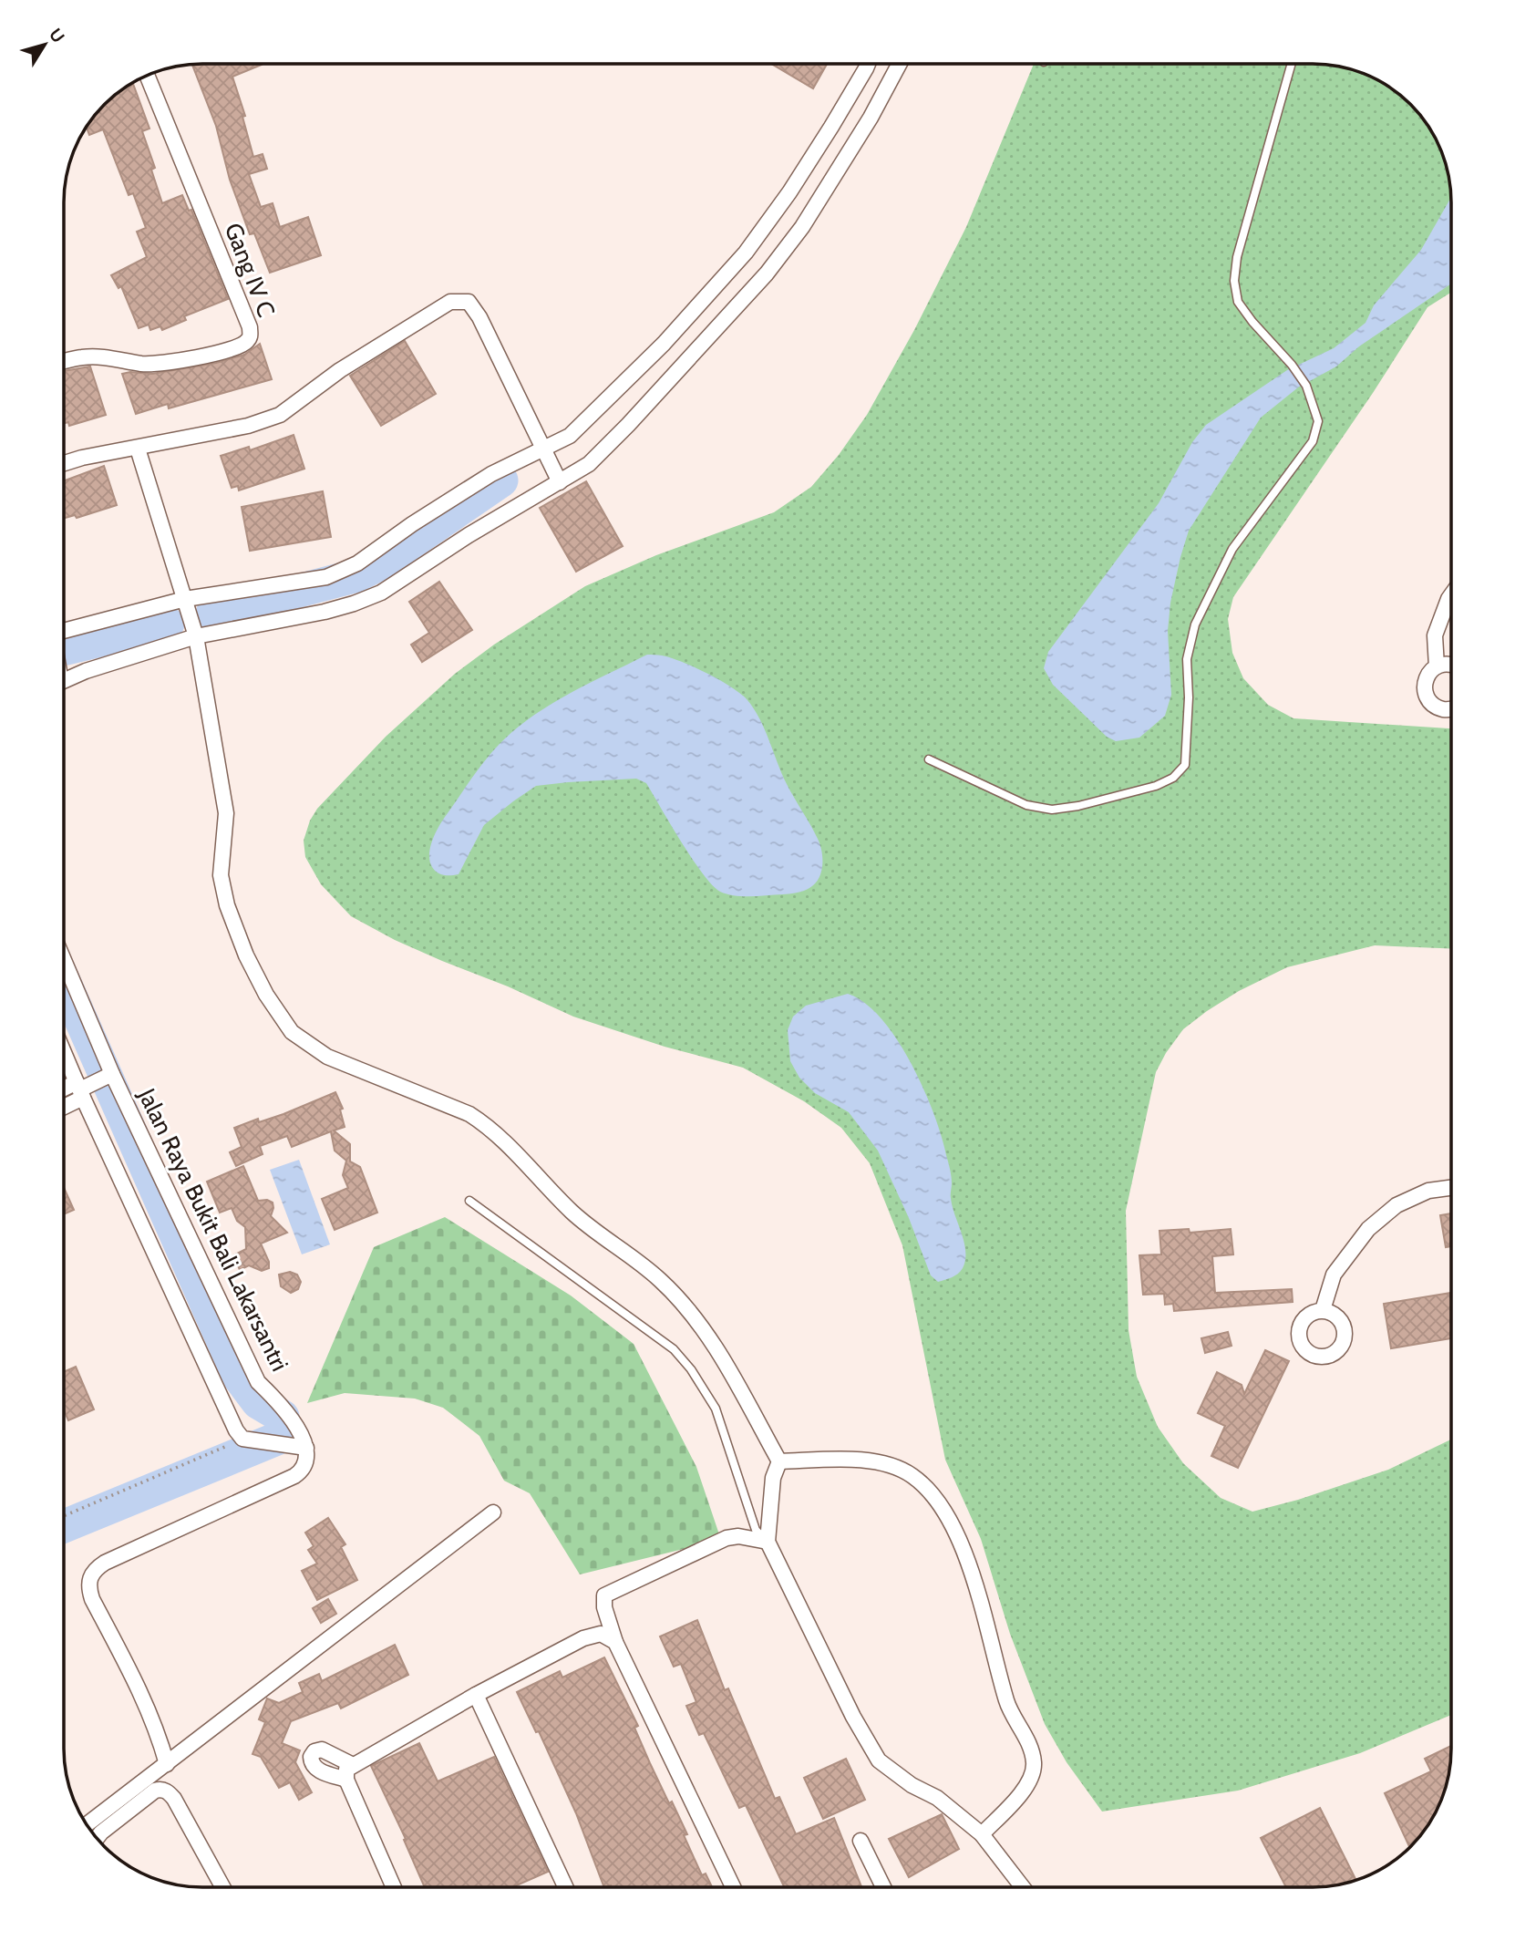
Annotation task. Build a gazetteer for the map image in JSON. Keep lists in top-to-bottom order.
{
  "streets": {
    "street": ["Gang IV C", "Jalan Raya Bukit Bali Lakarsantri"]
  },
  "north": "top right"
}
